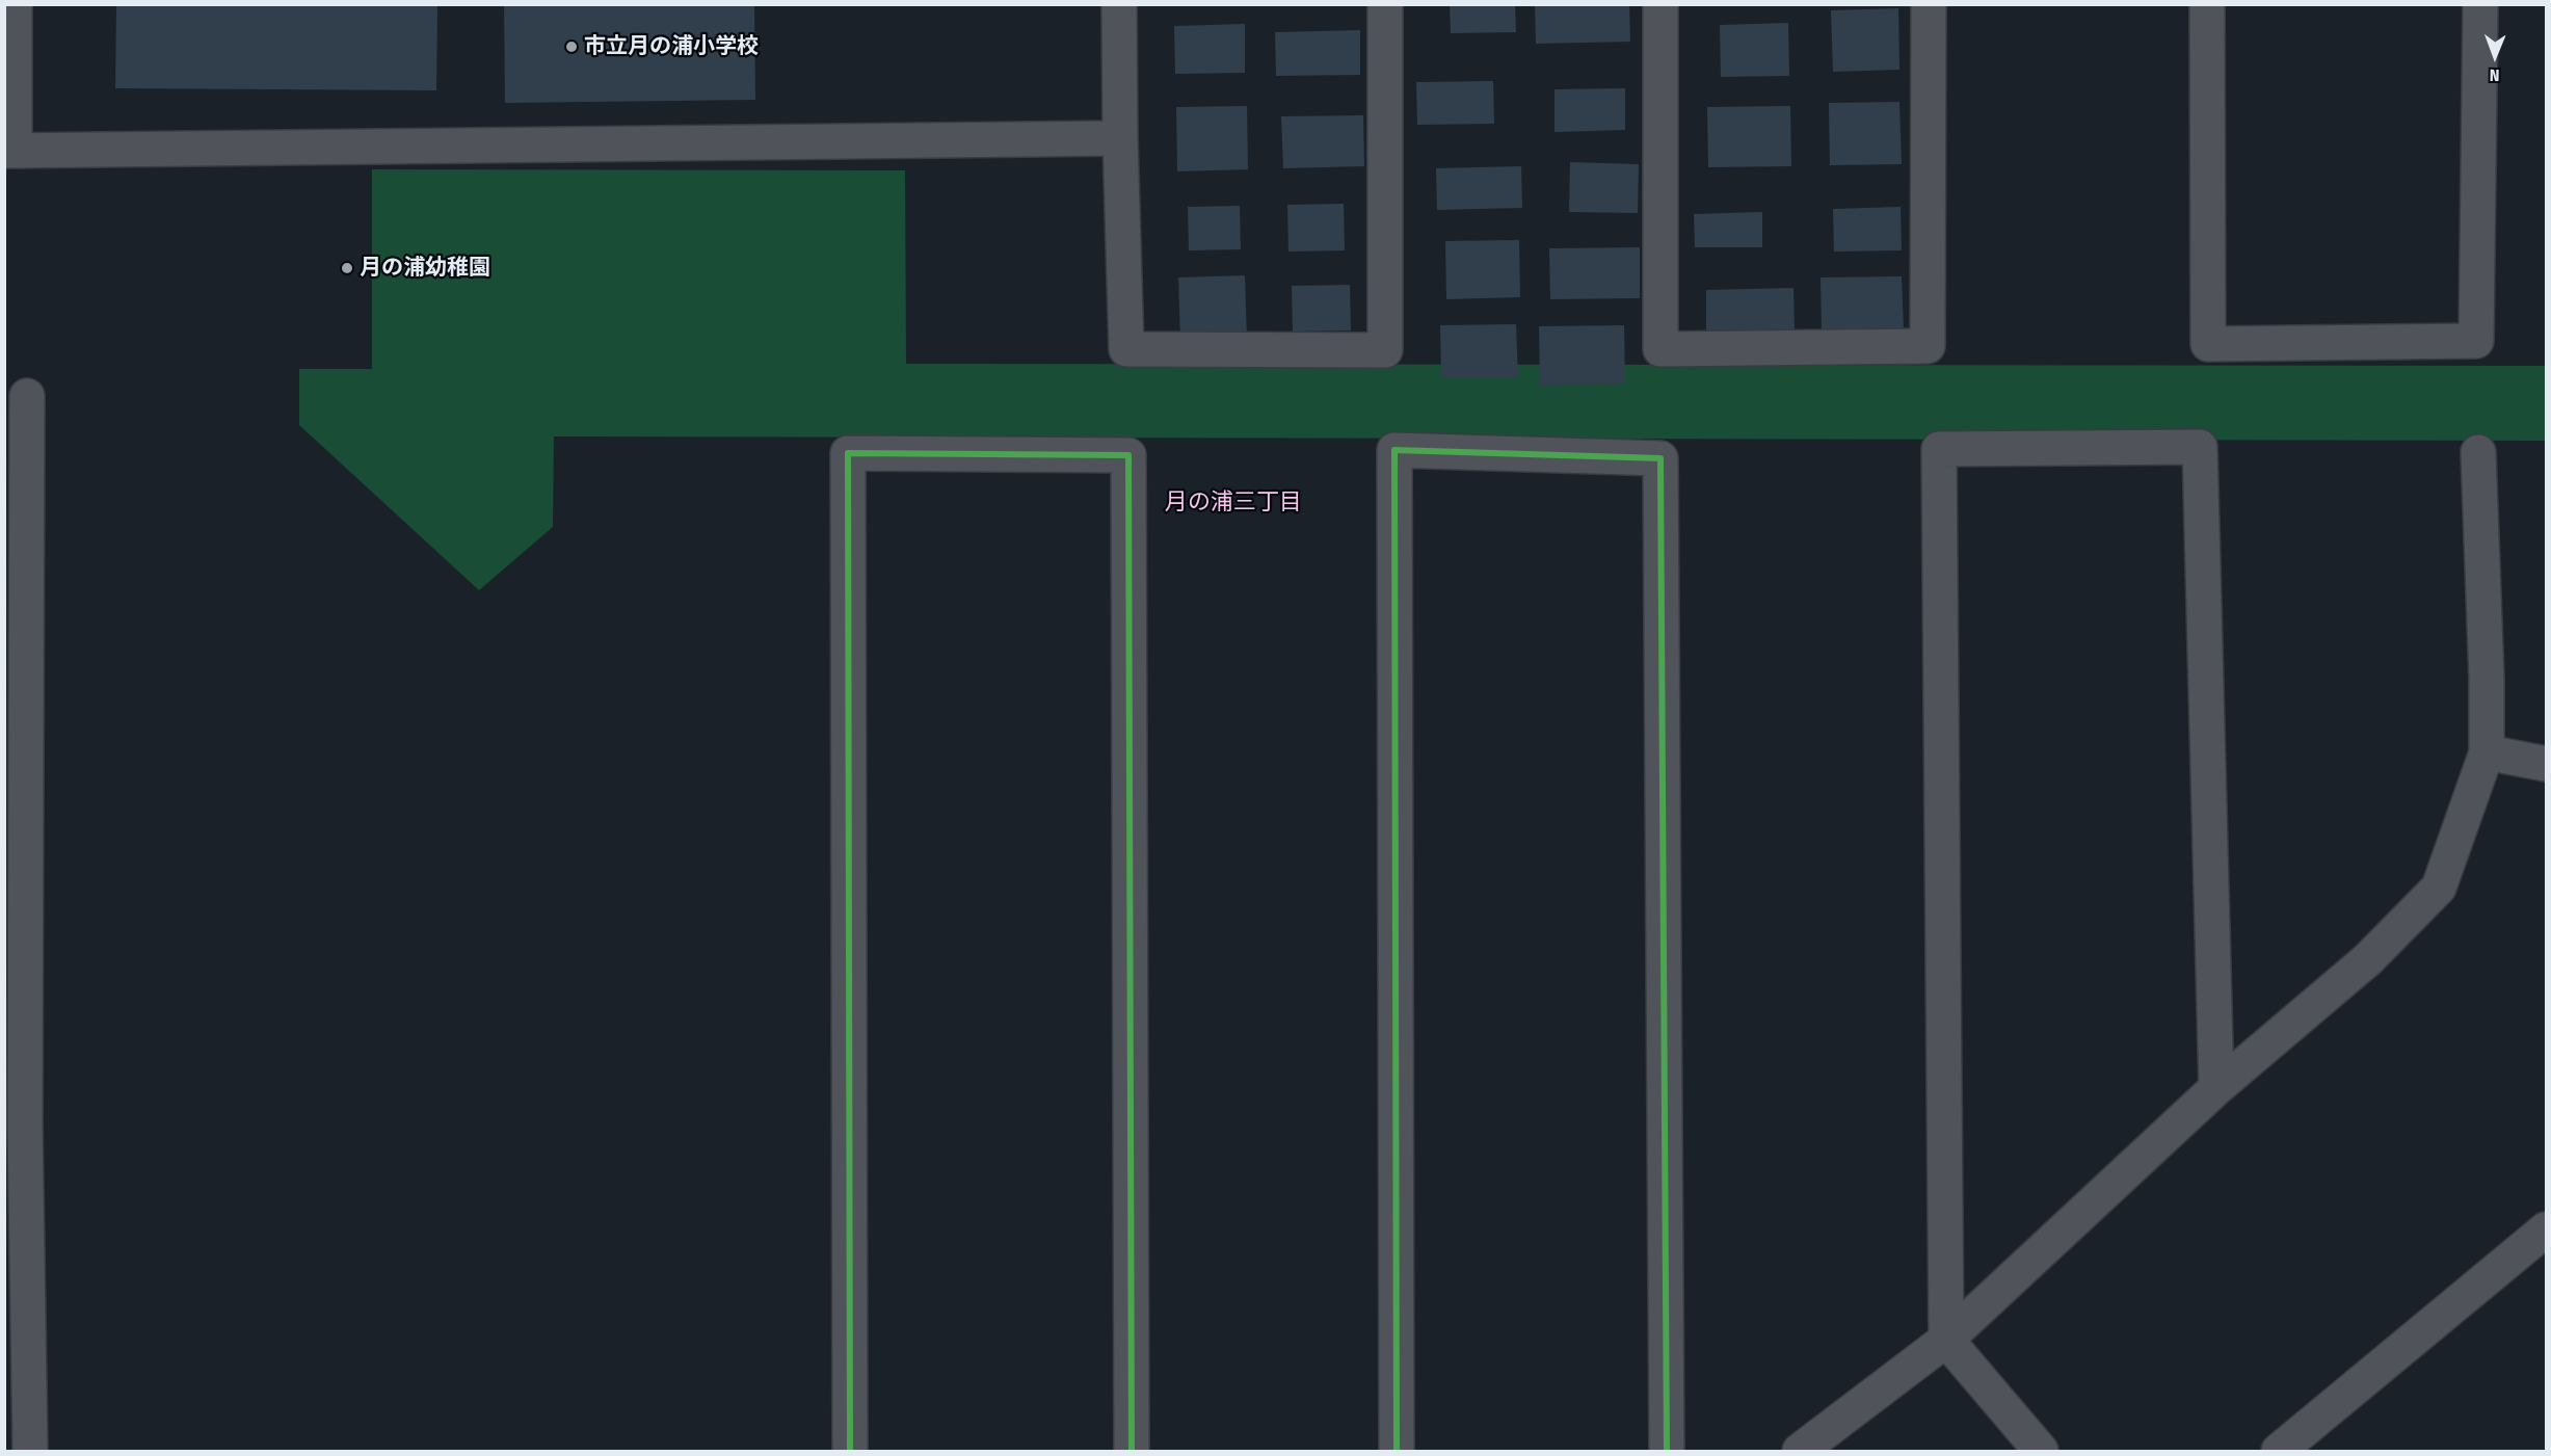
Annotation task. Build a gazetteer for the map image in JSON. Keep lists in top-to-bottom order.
{
  "districts": ["月の浦三丁目"],
  "places": ["市立月の浦小学校", "月の浦幼稚園"],
  "north": "bottom"
}
